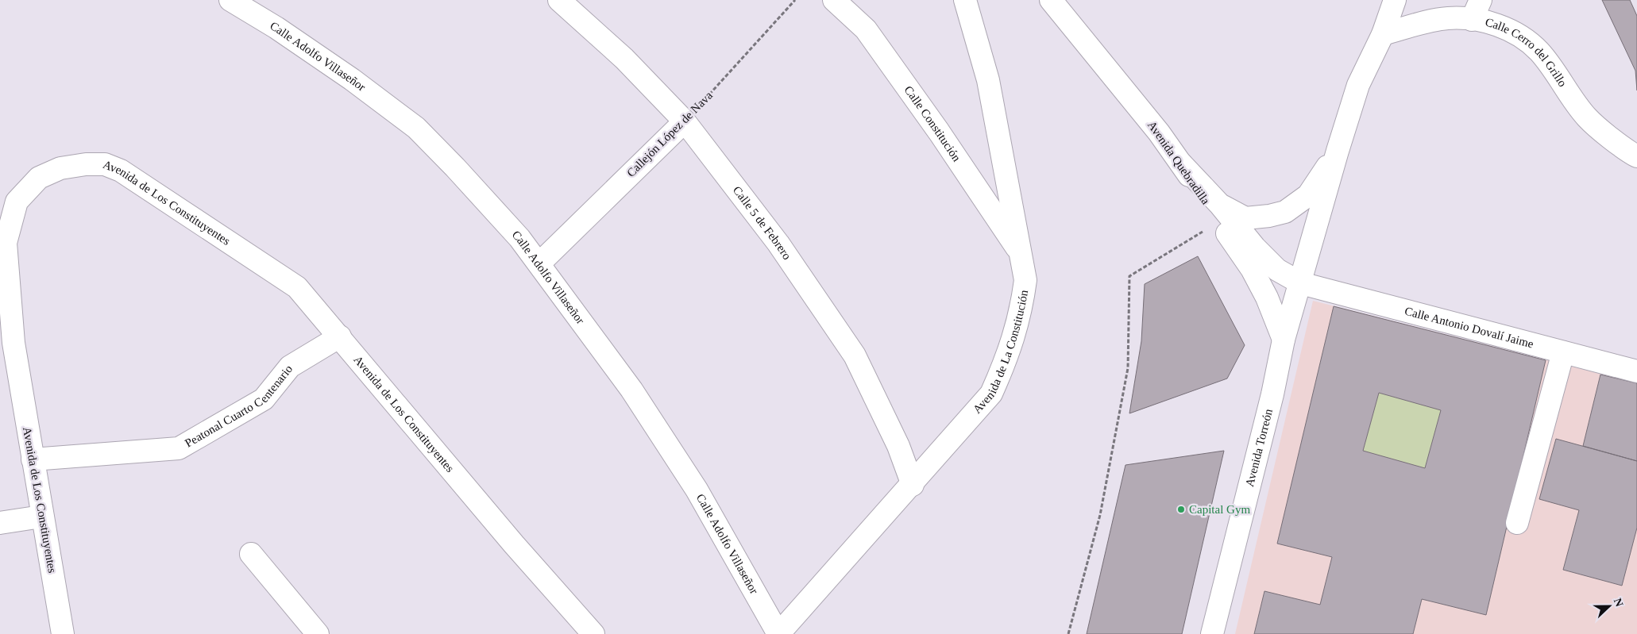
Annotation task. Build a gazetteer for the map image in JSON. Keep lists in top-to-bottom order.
{
  "streets": {
    "street": [
      "Calle Cerro del Grillo",
      "Calle Adolfo Villaseñor",
      "Calle Constitución",
      "Callejón López de Nava",
      "Avenida Quebradilla",
      "Avenida de Los Constituyentes",
      "Calle 5 de Febrero",
      "Calle Antonio Dovalí Jaime",
      "Avenida de La Constitución",
      "Peatonal Cuarto Centenario",
      "Avenida Torreón"
    ]
  },
  "crossings": [
    ["Calle Adolfo Villaseñor", "Callejón López de Nava"],
    ["Calle Adolfo Villaseñor", "Avenida de La Constitución"],
    ["Calle Constitución", "Avenida de La Constitución"],
    ["Callejón López de Nava", "Calle 5 de Febrero"],
    ["Avenida Quebradilla", "Calle Antonio Dovalí Jaime"],
    ["Avenida Quebradilla", "Avenida Torreón"],
    ["Avenida de Los Constituyentes", "Peatonal Cuarto Centenario"],
    ["Calle 5 de Febrero", "Avenida de La Constitución"],
    ["Calle Antonio Dovalí Jaime", "Avenida Torreón"]
  ],
  "places": ["Capital Gym"],
  "north": "right"
}
